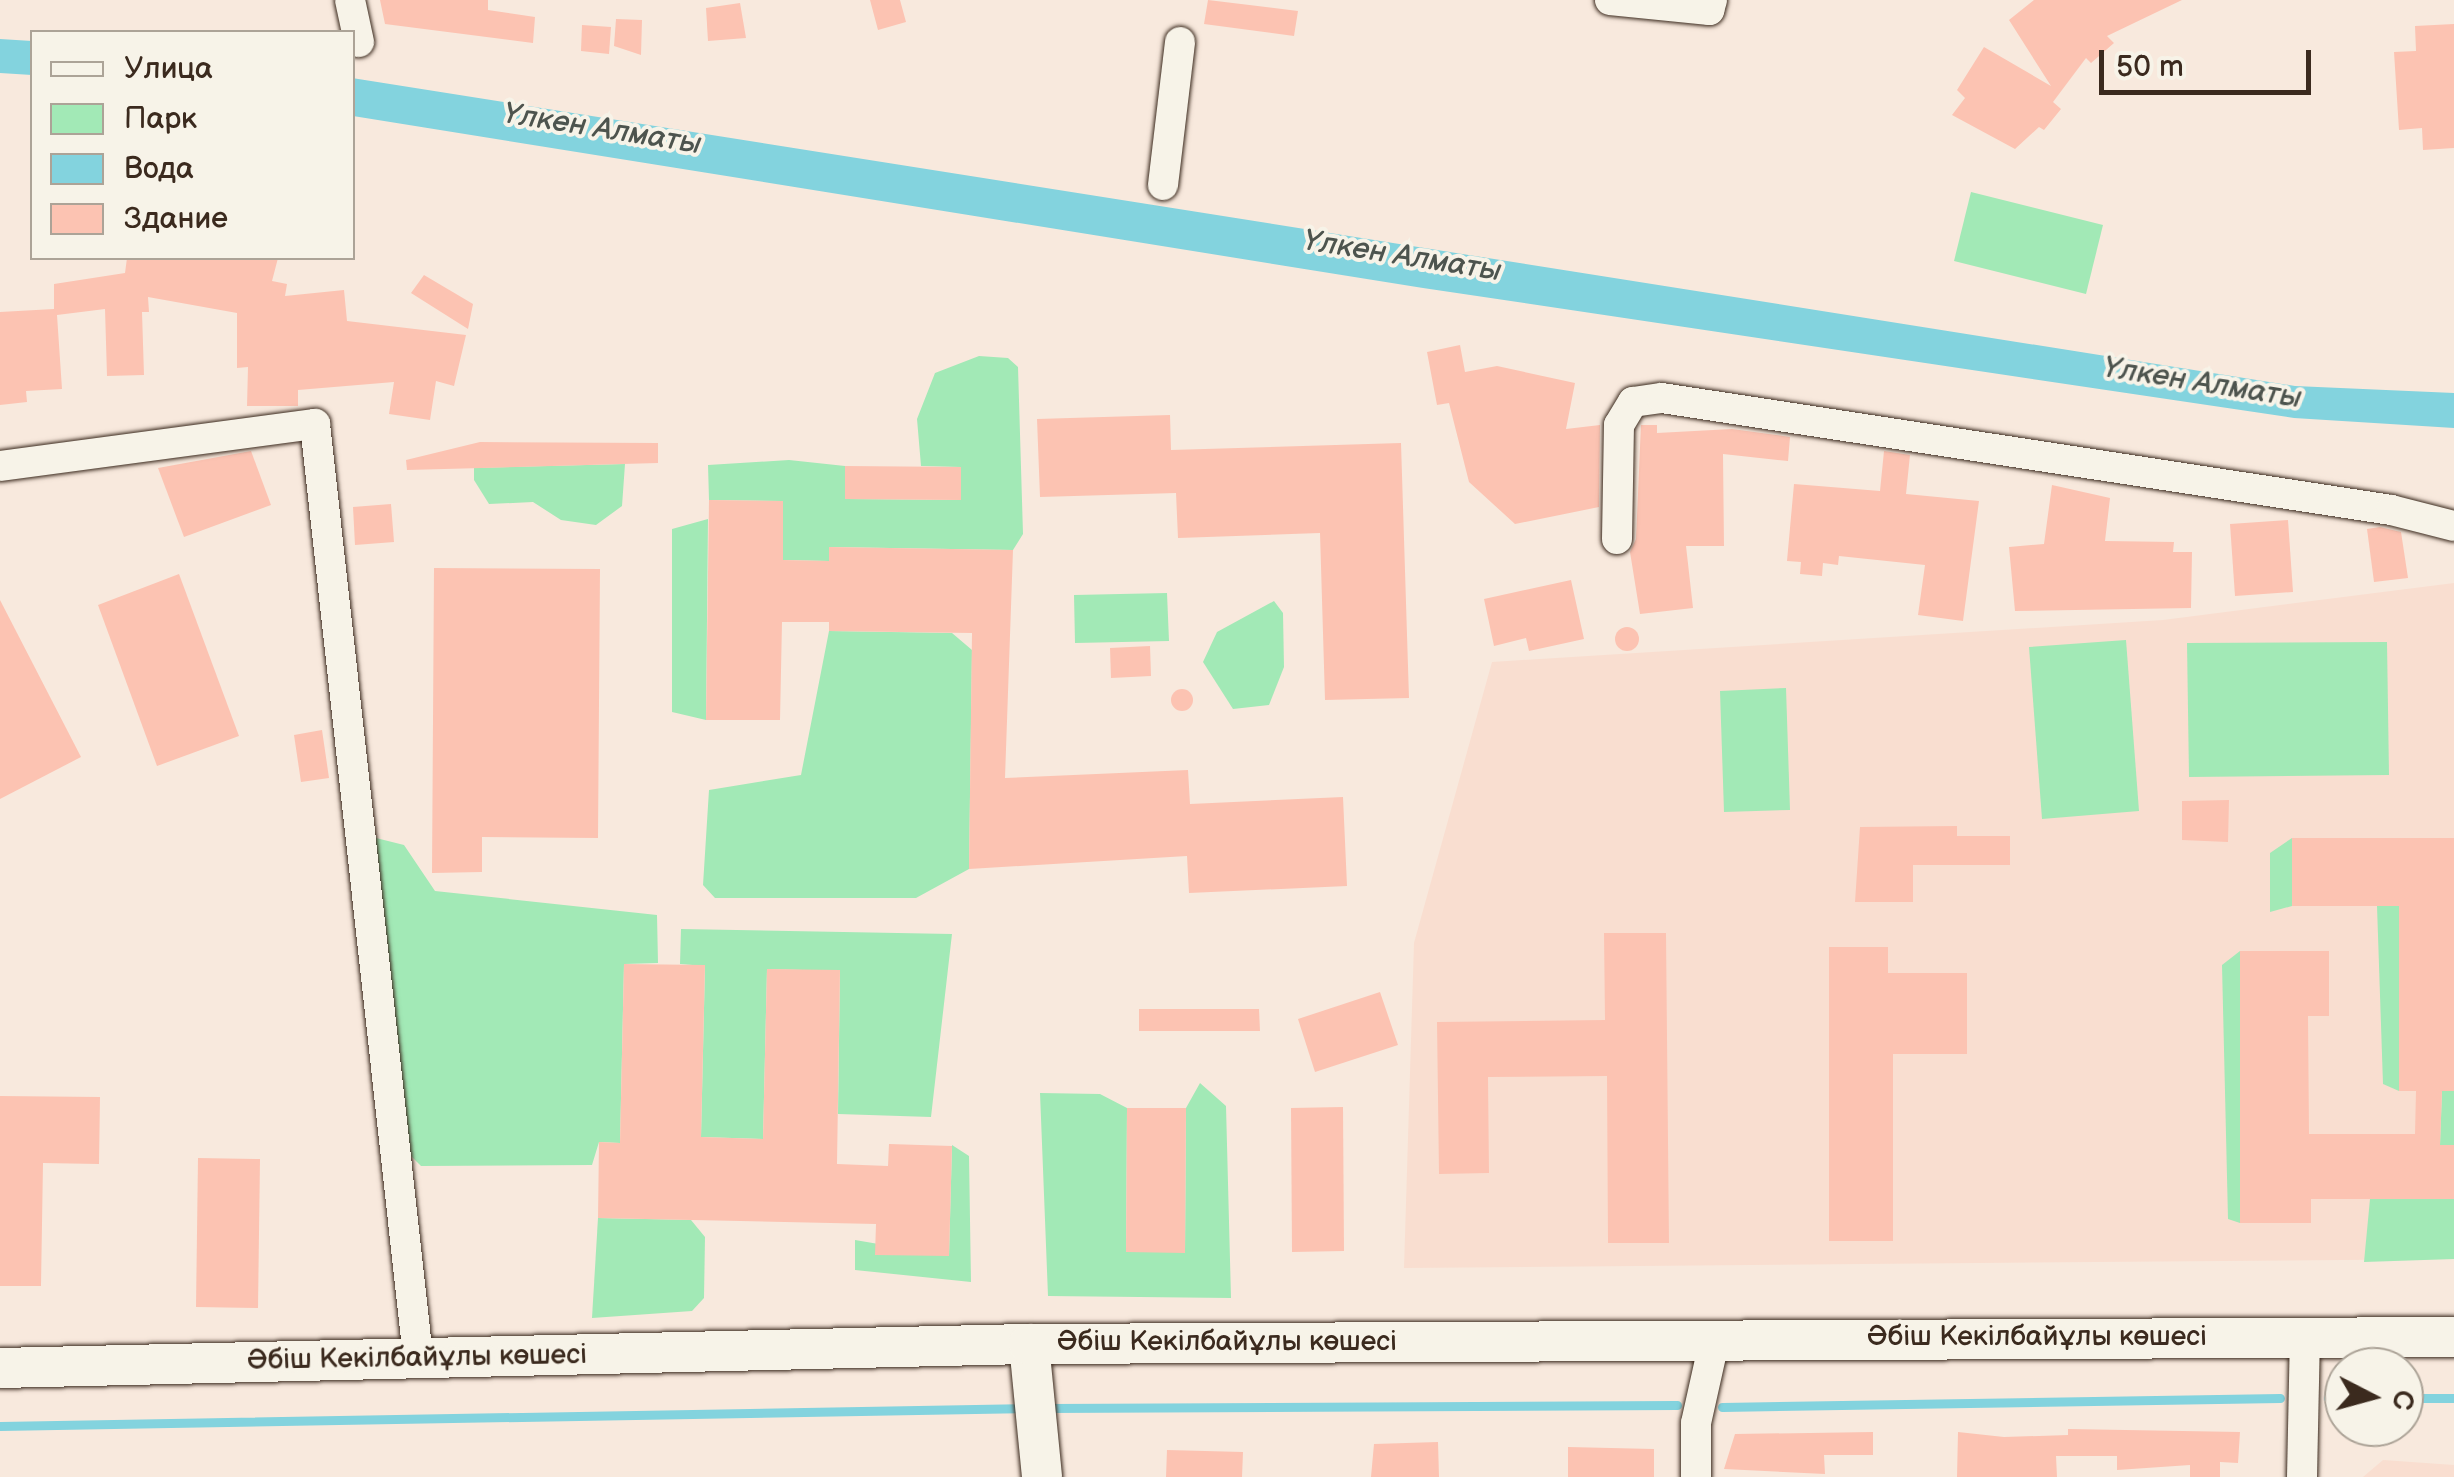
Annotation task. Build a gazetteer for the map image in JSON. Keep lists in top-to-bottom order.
{
  "streets": {
    "street": ["Әбіш Кекілбайұлы көшесі"]
  },
  "water": ["Үлкен Алматы"],
  "legend": [
    "Улица",
    "Парк",
    "Вода",
    "Здание"
  ],
  "scale_bar": "50 m",
  "north": "right"
}
